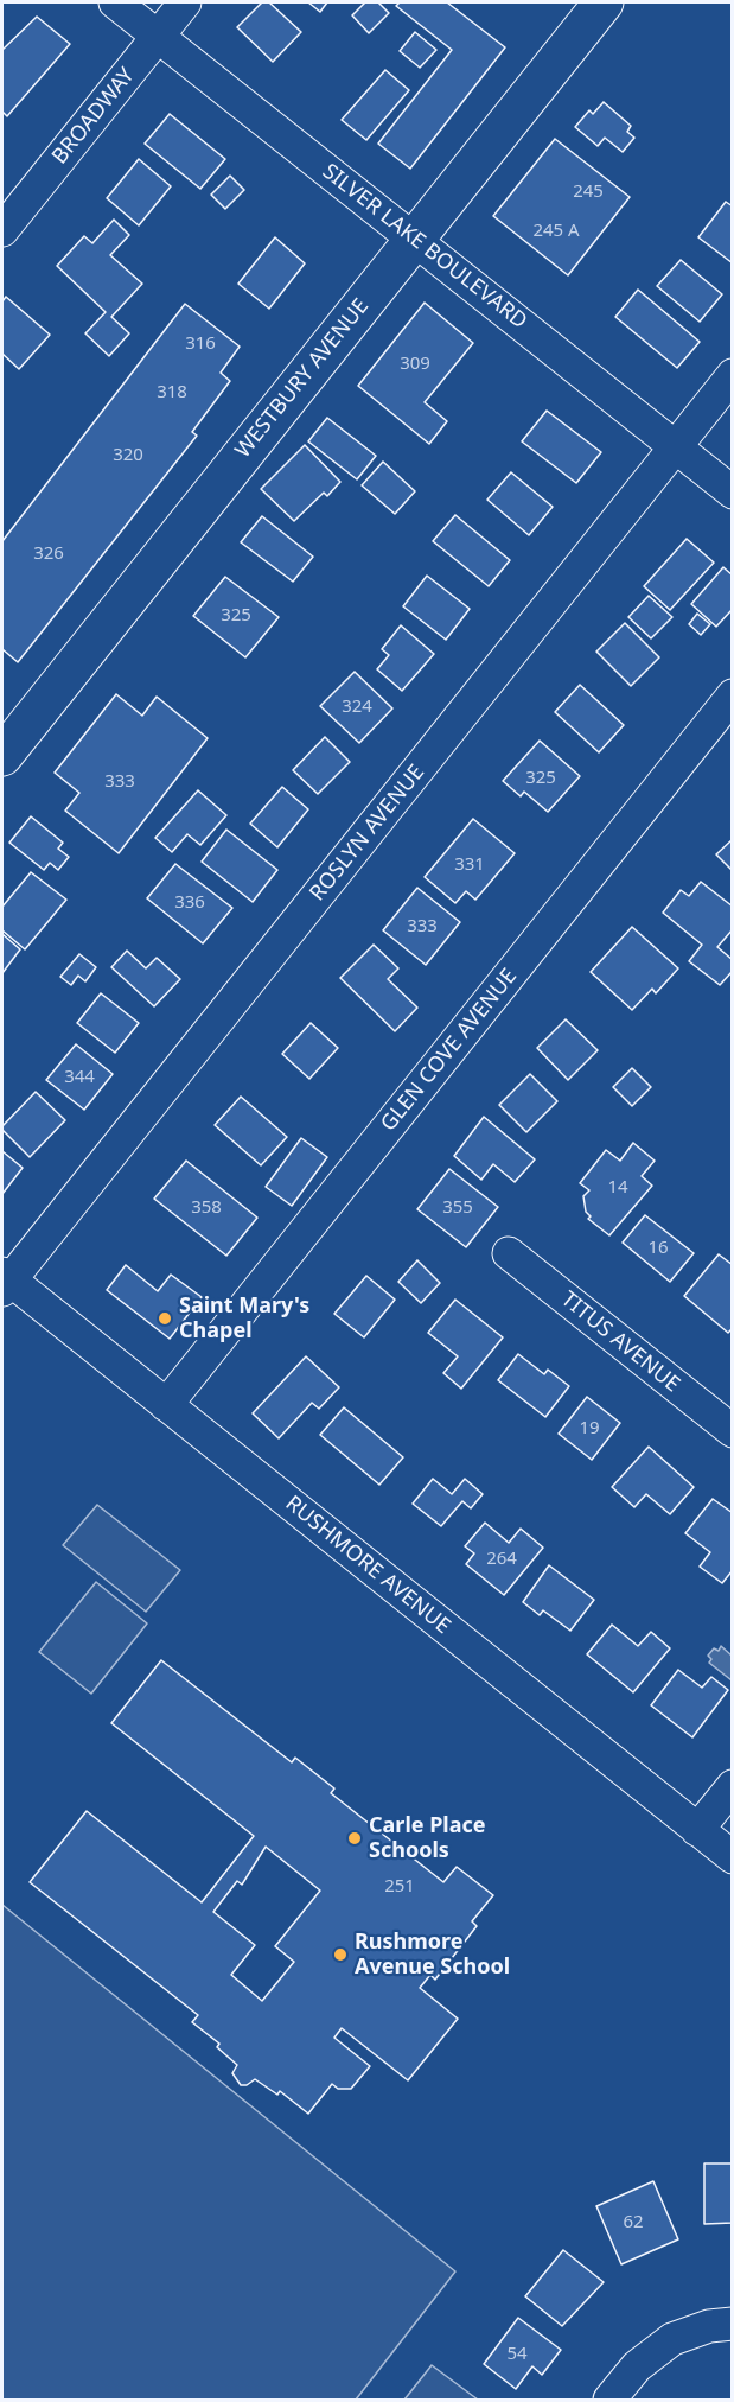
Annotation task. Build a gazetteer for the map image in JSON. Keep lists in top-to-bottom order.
{
  "streets": {
    "main road": ["WESTBURY AVENUE"],
    "street": [
      "BROADWAY",
      "SILVER LAKE BOULEVARD",
      "ROSLYN AVENUE",
      "GLEN COVE AVENUE",
      "TITUS AVENUE",
      "RUSHMORE AVENUE"
    ]
  },
  "crossings": [
    ["BROADWAY", "SILVER LAKE BOULEVARD"],
    ["SILVER LAKE BOULEVARD", "WESTBURY AVENUE"],
    ["SILVER LAKE BOULEVARD", "ROSLYN AVENUE"],
    ["ROSLYN AVENUE", "RUSHMORE AVENUE"],
    ["GLEN COVE AVENUE", "RUSHMORE AVENUE"]
  ],
  "places": ["Saint Mary's Chapel", "Carle Place Schools", "Rushmore Avenue School"],
  "house_numbers": [
    "245",
    "245 A",
    "316",
    "309",
    "318",
    "320",
    "326",
    "325",
    "324",
    "325",
    "333",
    "331",
    "336",
    "333",
    "344",
    "14",
    "358",
    "355",
    "16",
    "19",
    "264",
    "251",
    "62",
    "54"
  ]
}
